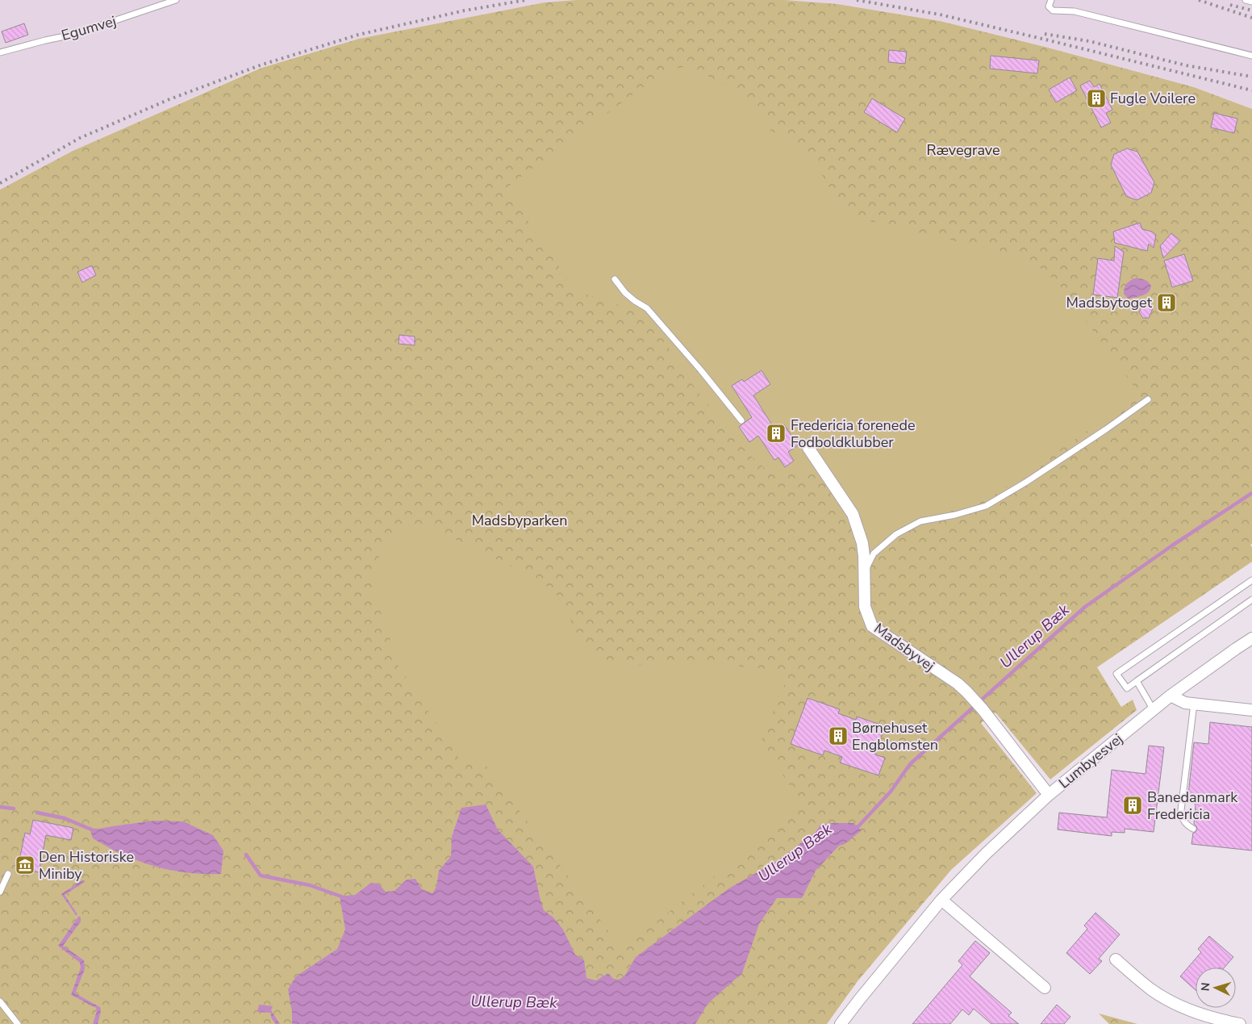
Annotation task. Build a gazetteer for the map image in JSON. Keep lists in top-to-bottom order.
{
  "streets": {
    "street": ["Madsbyvej", "Lumbyesvej"],
    "lane": ["Egumvej"]
  },
  "crossings": [
    ["Madsbyvej", "Lumbyesvej"]
  ],
  "water": ["Ullerup Bæk"],
  "parks": ["Rævegrave", "Madsbyparken"],
  "places": {
    "building": [
      "Fugle Voilere",
      "Madsbytoget",
      "Fredericia forenede Fodboldklubber",
      "Børnehuset Engblomsten",
      "Banedanmark Fredericia"
    ],
    "museum": ["Den Historiske Miniby"]
  },
  "north": "left"
}
